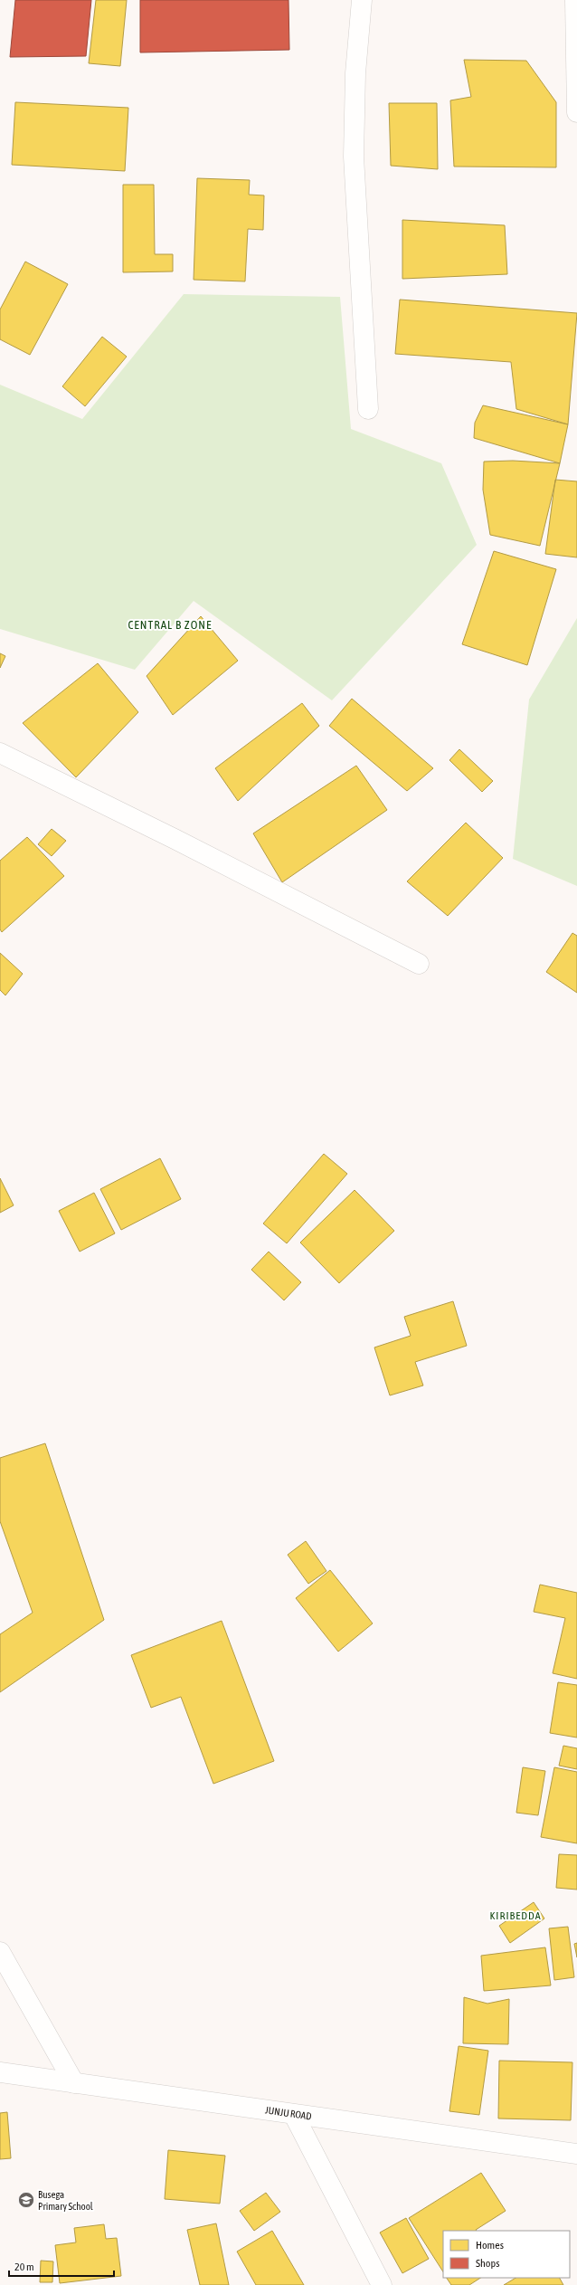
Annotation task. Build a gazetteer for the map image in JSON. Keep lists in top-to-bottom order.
{
  "streets": {
    "street": ["JUNJU ROAD"]
  },
  "districts": ["CENTRAL B ZONE", "KIRIBEDDA"],
  "places": {
    "school or university": ["Busega Primary School"]
  },
  "legend": ["Homes", "Shops"],
  "scale_bar": "20 m"
}
